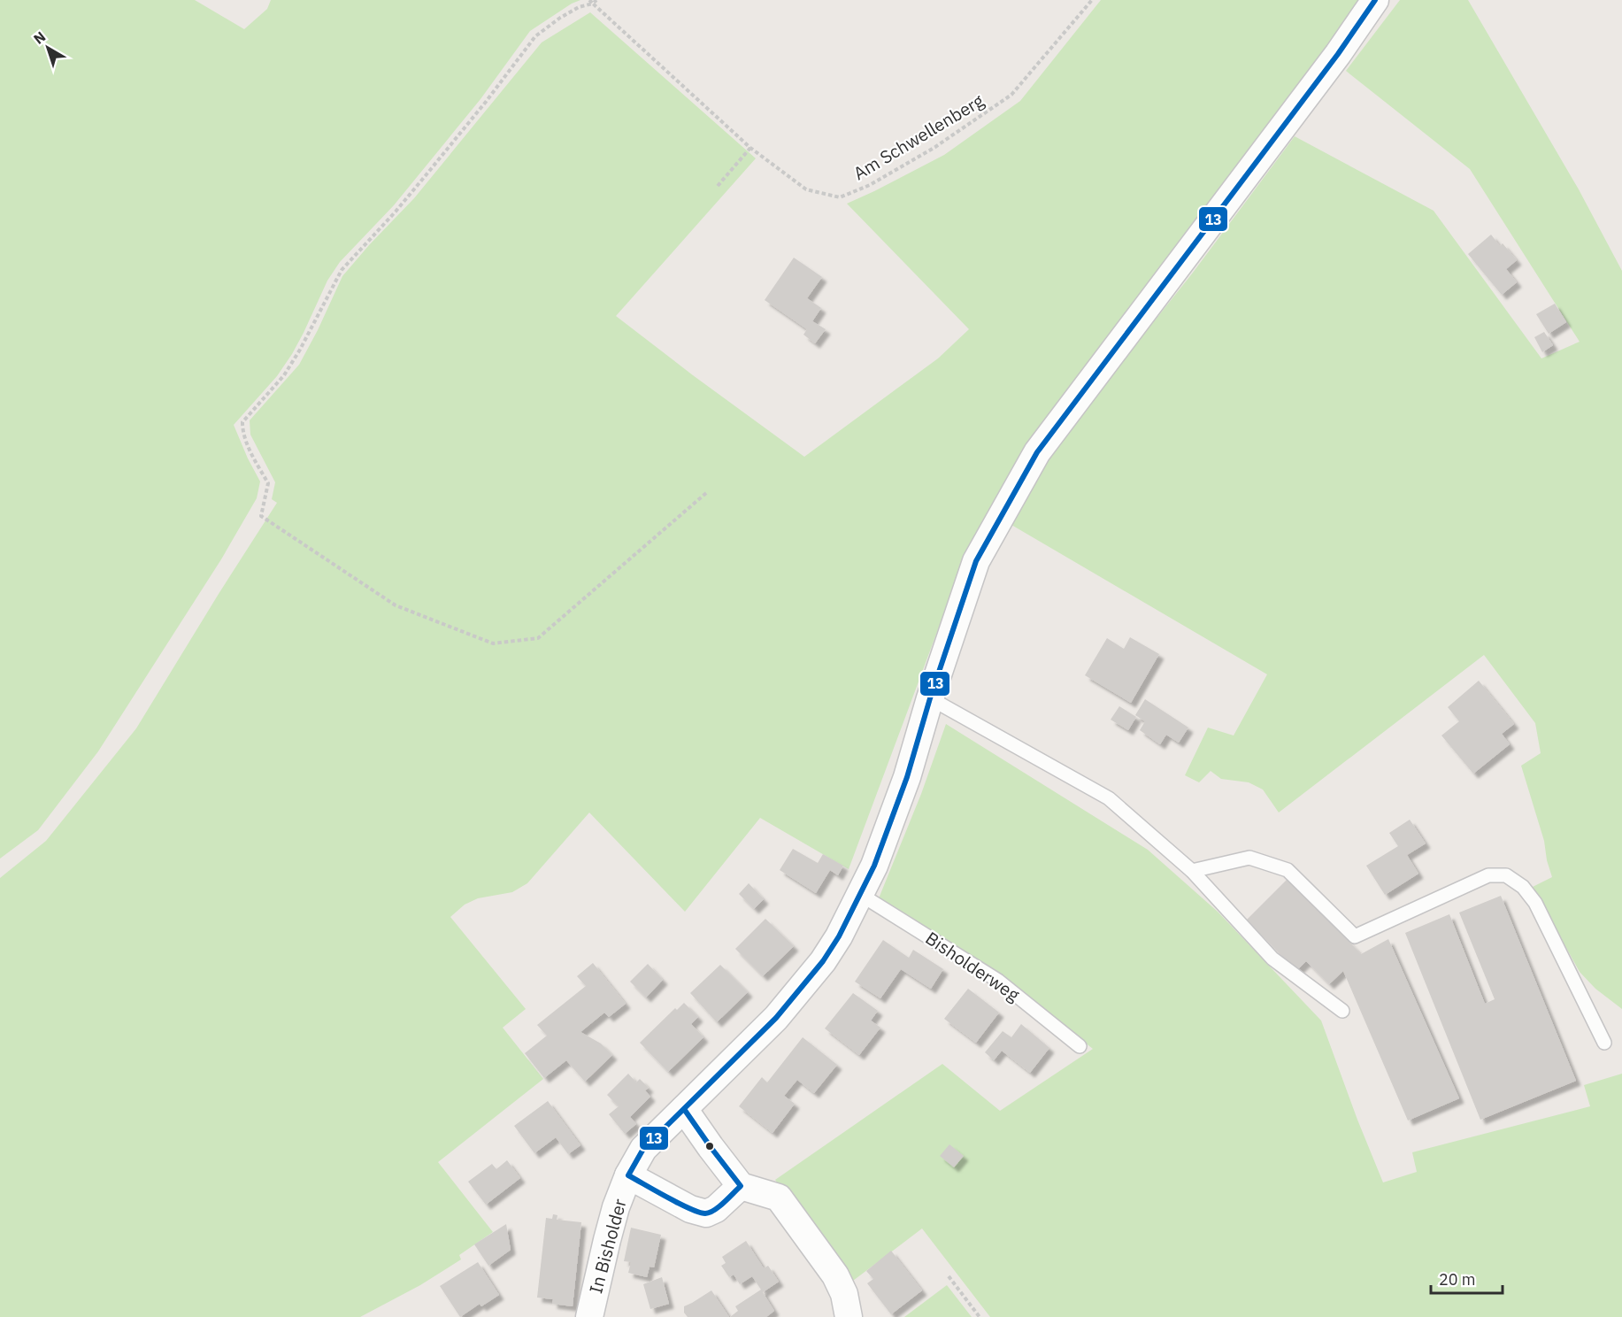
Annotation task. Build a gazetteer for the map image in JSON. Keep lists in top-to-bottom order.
{
  "streets": {
    "street": ["In Bisholder"],
    "lane": ["Bisholderweg"],
    "path": ["Am Schwellenberg"]
  },
  "lines": ["transit line 13"],
  "scale_bar": "20 m",
  "north": "top left"
}
